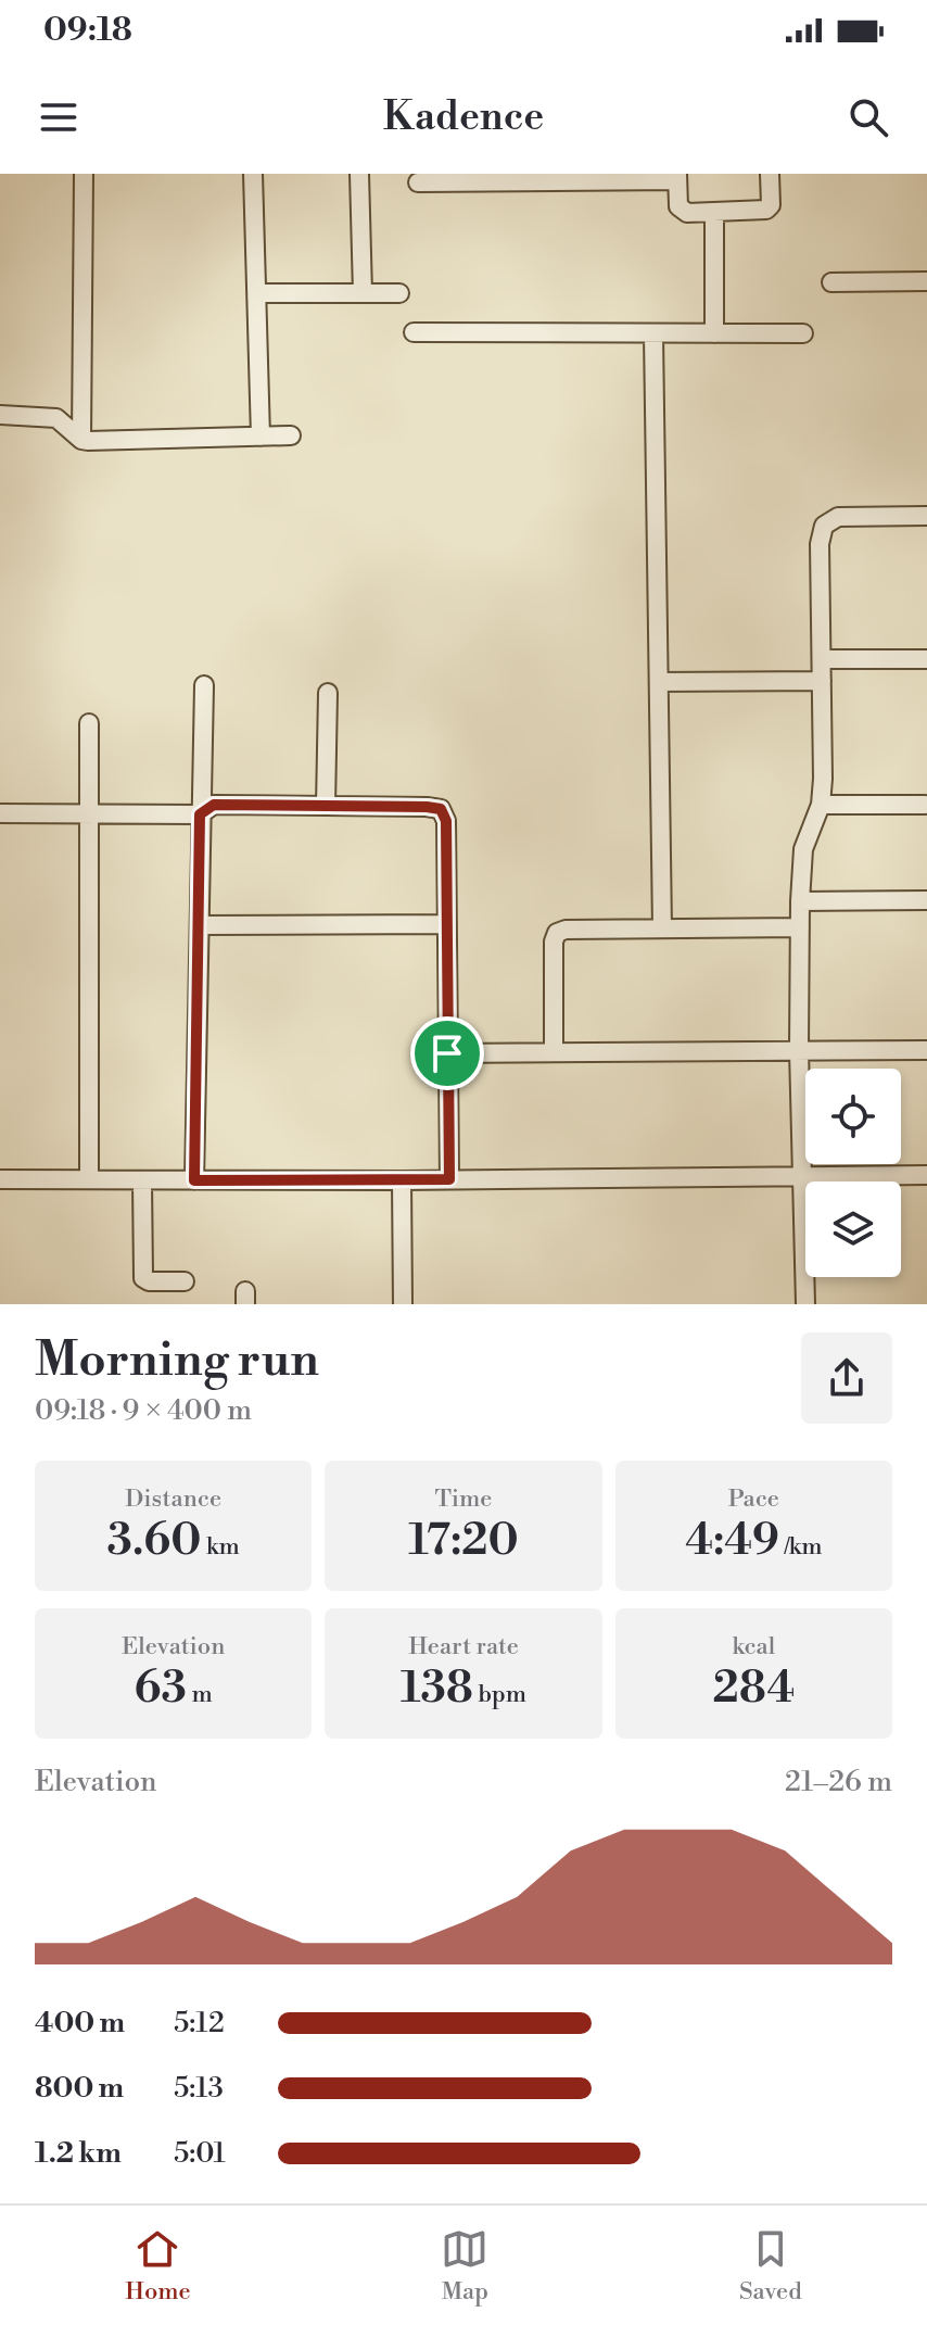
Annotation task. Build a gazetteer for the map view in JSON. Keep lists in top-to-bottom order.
{
  "page": {
    "status": "09:18",
    "header": "Kadence",
    "heading": ["Morning run", "09:18 · 9 × 400 m"],
    "stats": [
      ["Distance", "3.60 km"],
      ["Time", "17:20"],
      ["Pace", "4:49 /km"],
      ["Elevation", "63 m"],
      ["Heart rate", "138 bpm"],
      ["kcal", "284"]
    ],
    "chart": ["Elevation", "21–26 m"],
    "list": [
      {
        "name": "400 m",
        "note": "5:12"
      },
      {
        "name": "800 m",
        "note": "5:13"
      },
      {
        "name": "1.2 km",
        "note": "5:01"
      }
    ],
    "tabs": ["Home", "Map", "Saved"]
  }
}
